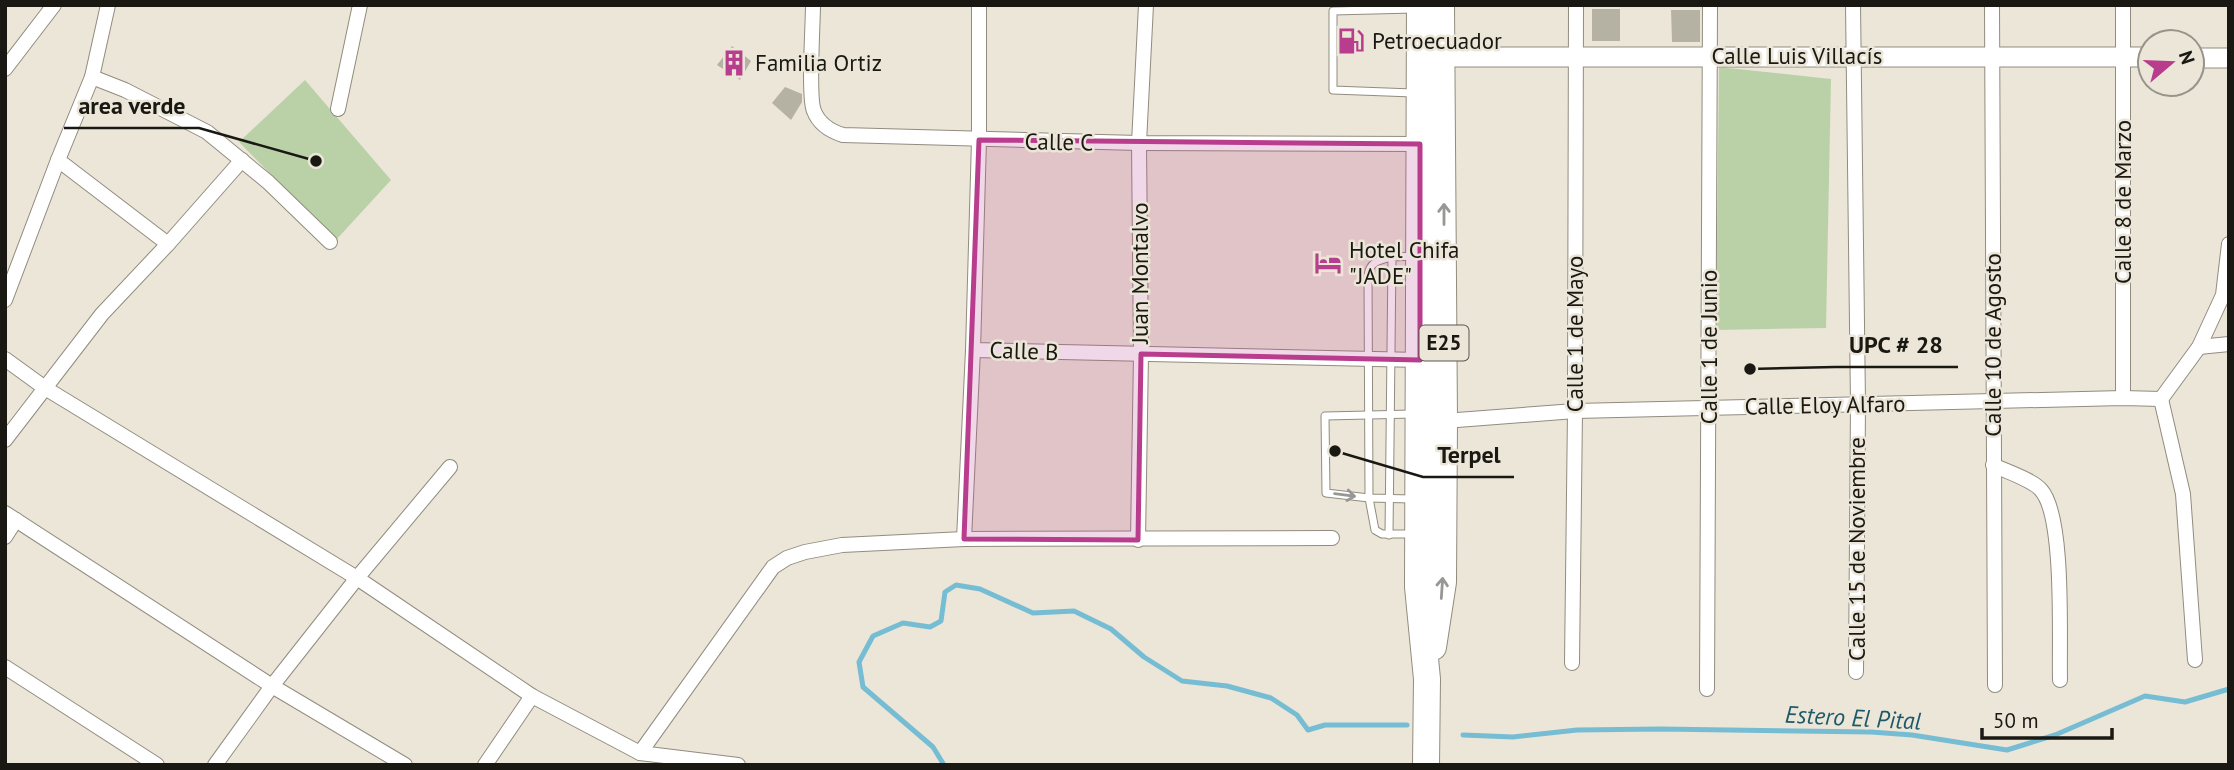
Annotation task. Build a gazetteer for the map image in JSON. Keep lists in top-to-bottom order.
{
  "streets": {
    "highway": ["E25"],
    "street": [
      "Calle Luis Villacís",
      "Calle C",
      "Calle 8 de Marzo",
      "Juan Montalvo",
      "Calle 1 de Mayo",
      "Calle 10 de Agosto",
      "Calle 1 de Junio",
      "Calle B",
      "Calle Eloy Alfaro",
      "Calle 15 de Noviembre"
    ]
  },
  "crossings": [
    ["Calle Luis Villacís", "Calle 8 de Marzo"],
    ["Calle Luis Villacís", "Calle 1 de Mayo"],
    ["Calle Luis Villacís", "E25"],
    ["Calle Luis Villacís", "Calle 10 de Agosto"],
    ["Calle Luis Villacís", "Calle 1 de Junio"],
    ["Calle Luis Villacís", "Calle 15 de Noviembre"],
    ["Calle C", "Juan Montalvo"],
    ["Calle C", "E25"],
    ["Calle C", "Calle B"],
    ["Calle 8 de Marzo", "Calle Eloy Alfaro"],
    ["Juan Montalvo", "Calle B"],
    ["Calle 1 de Mayo", "Calle Eloy Alfaro"],
    ["E25", "Calle B"],
    ["E25", "Calle Eloy Alfaro"],
    ["Calle 10 de Agosto", "Calle Eloy Alfaro"],
    ["Calle 1 de Junio", "Calle Eloy Alfaro"],
    ["Calle Eloy Alfaro", "Calle 15 de Noviembre"]
  ],
  "water": ["Estero El Pital"],
  "places": {
    "fuel station": ["Petroecuador"],
    "building": ["Familia Ortiz"],
    "other": ["area verde", "UPC # 28", "Terpel"],
    "hotel": ["Hotel Chifa \"JADE\""]
  },
  "scale_bar": "50 m",
  "north": "right"
}
